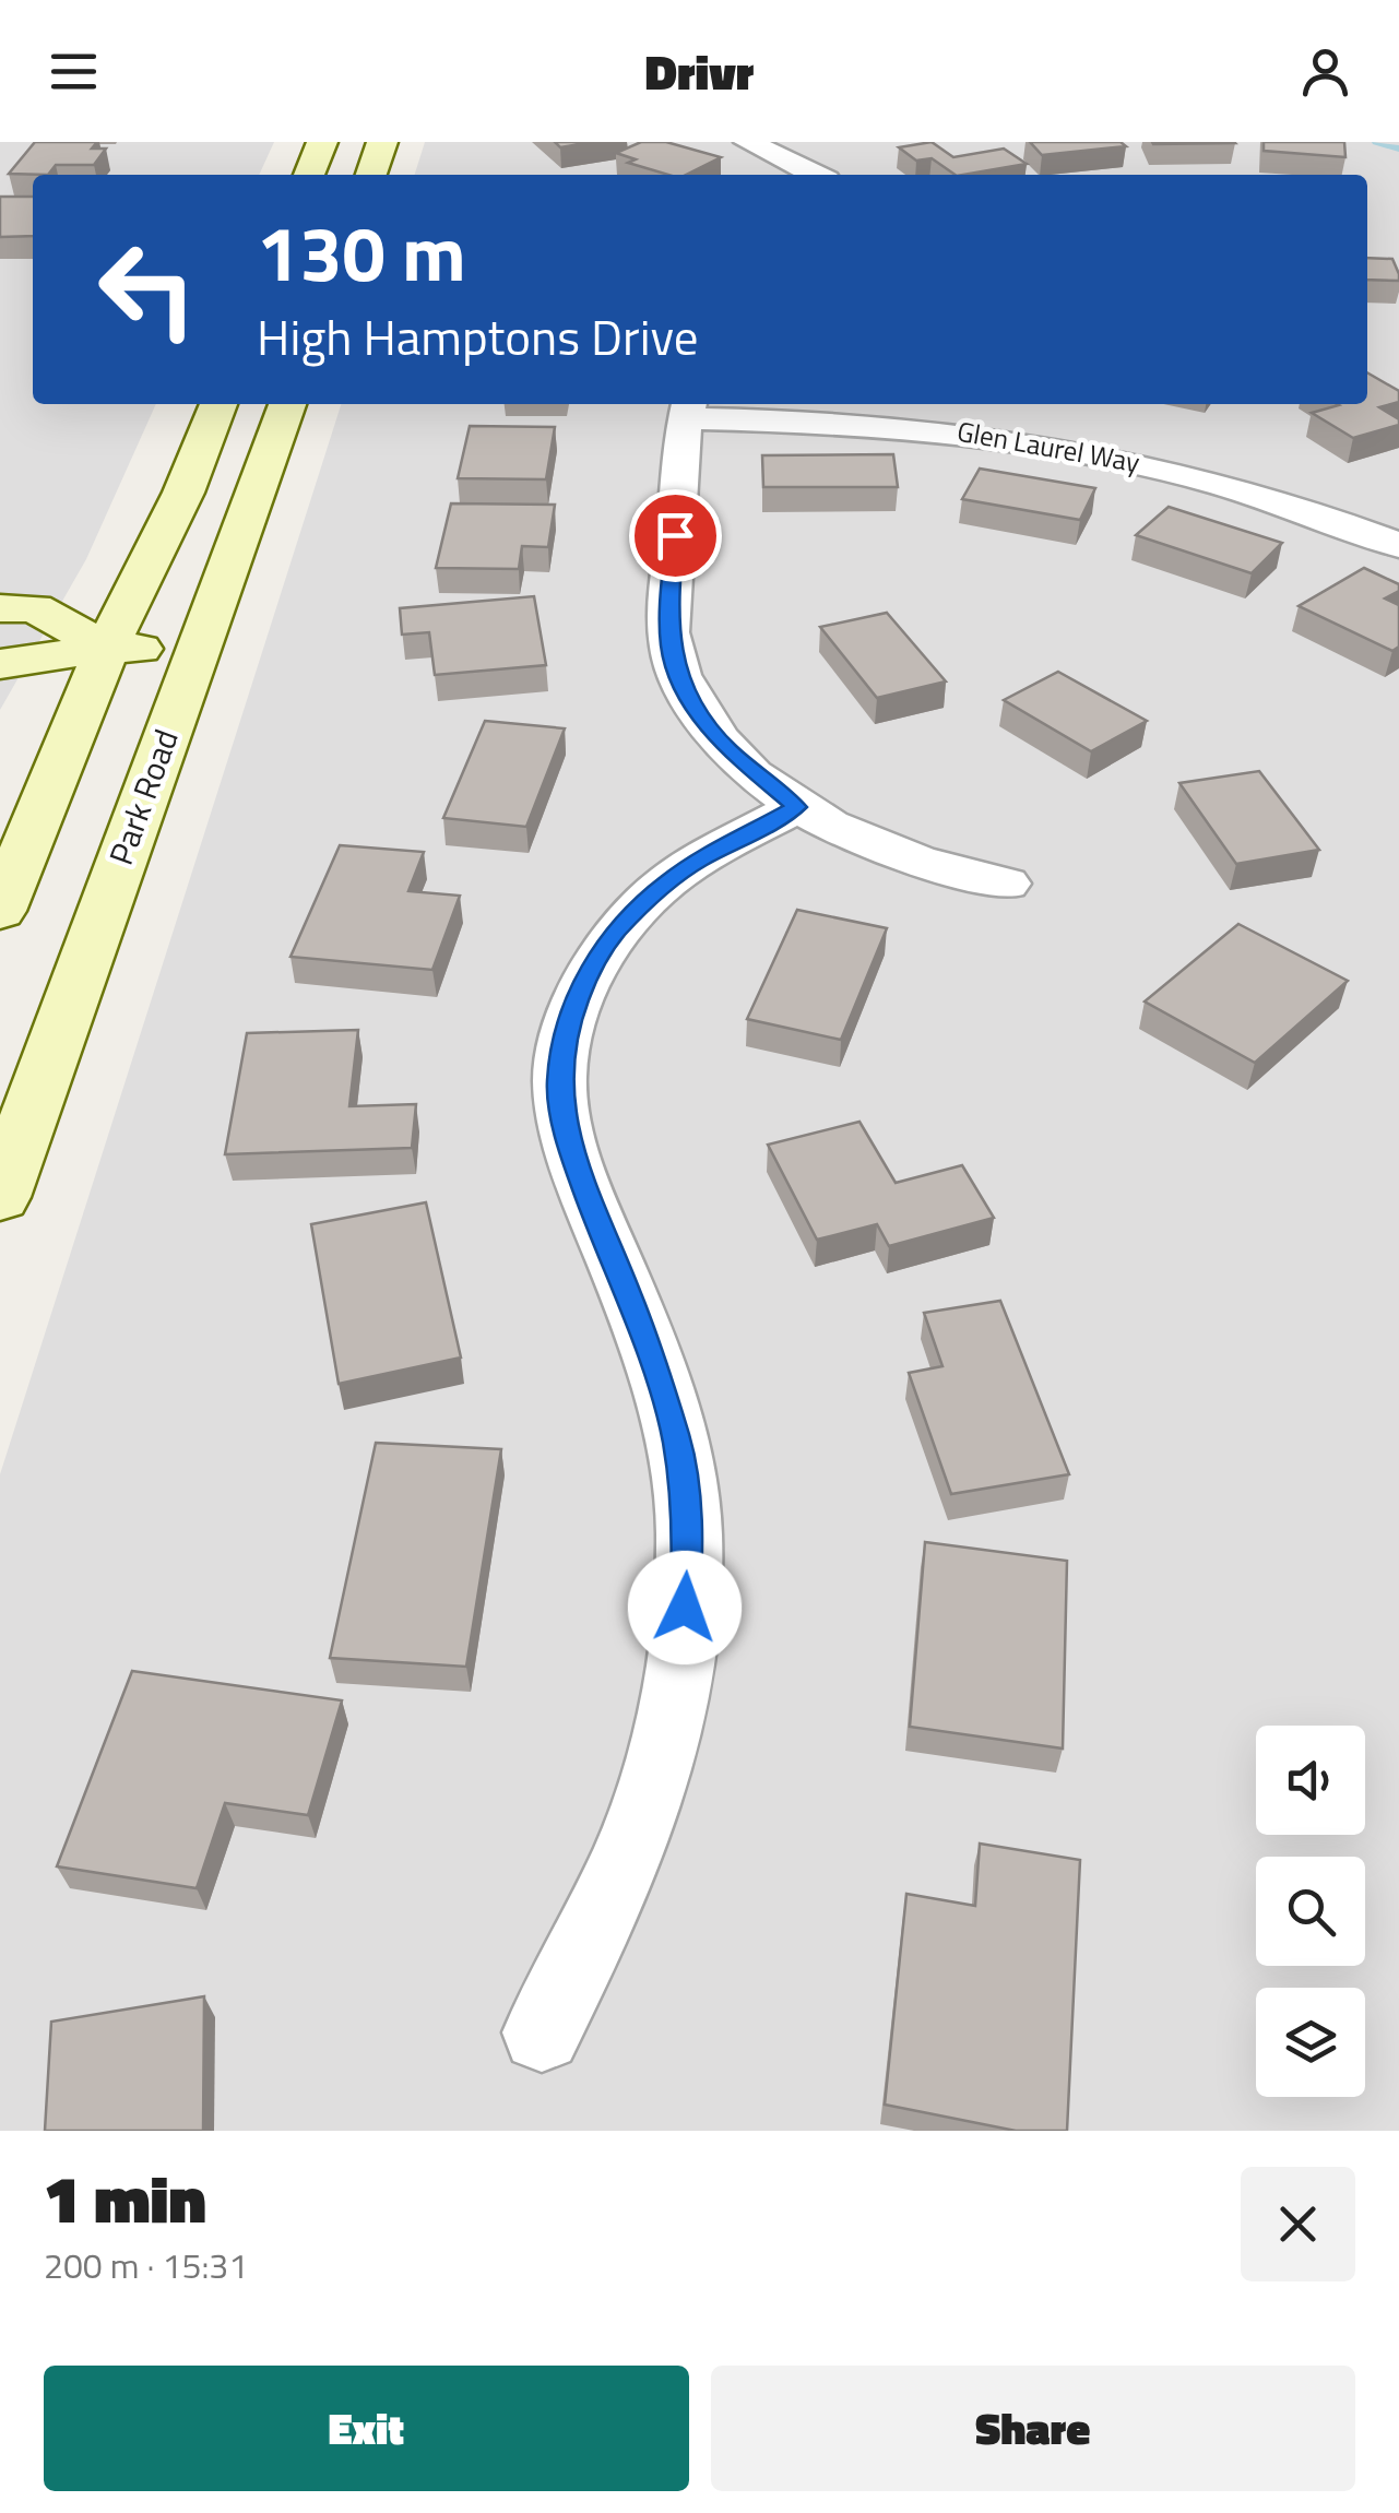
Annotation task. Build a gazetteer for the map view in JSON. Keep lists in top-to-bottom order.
{
  "streets": {
    "main road": ["Park Road"],
    "street": ["Glen Laurel Way"]
  },
  "page": {
    "header": "Drivr",
    "turn": ["130 m", "High Hamptons Drive"],
    "heading": ["1 min", "200 m · 15:31"],
    "buttons": ["Exit", "Share"]
  }
}
